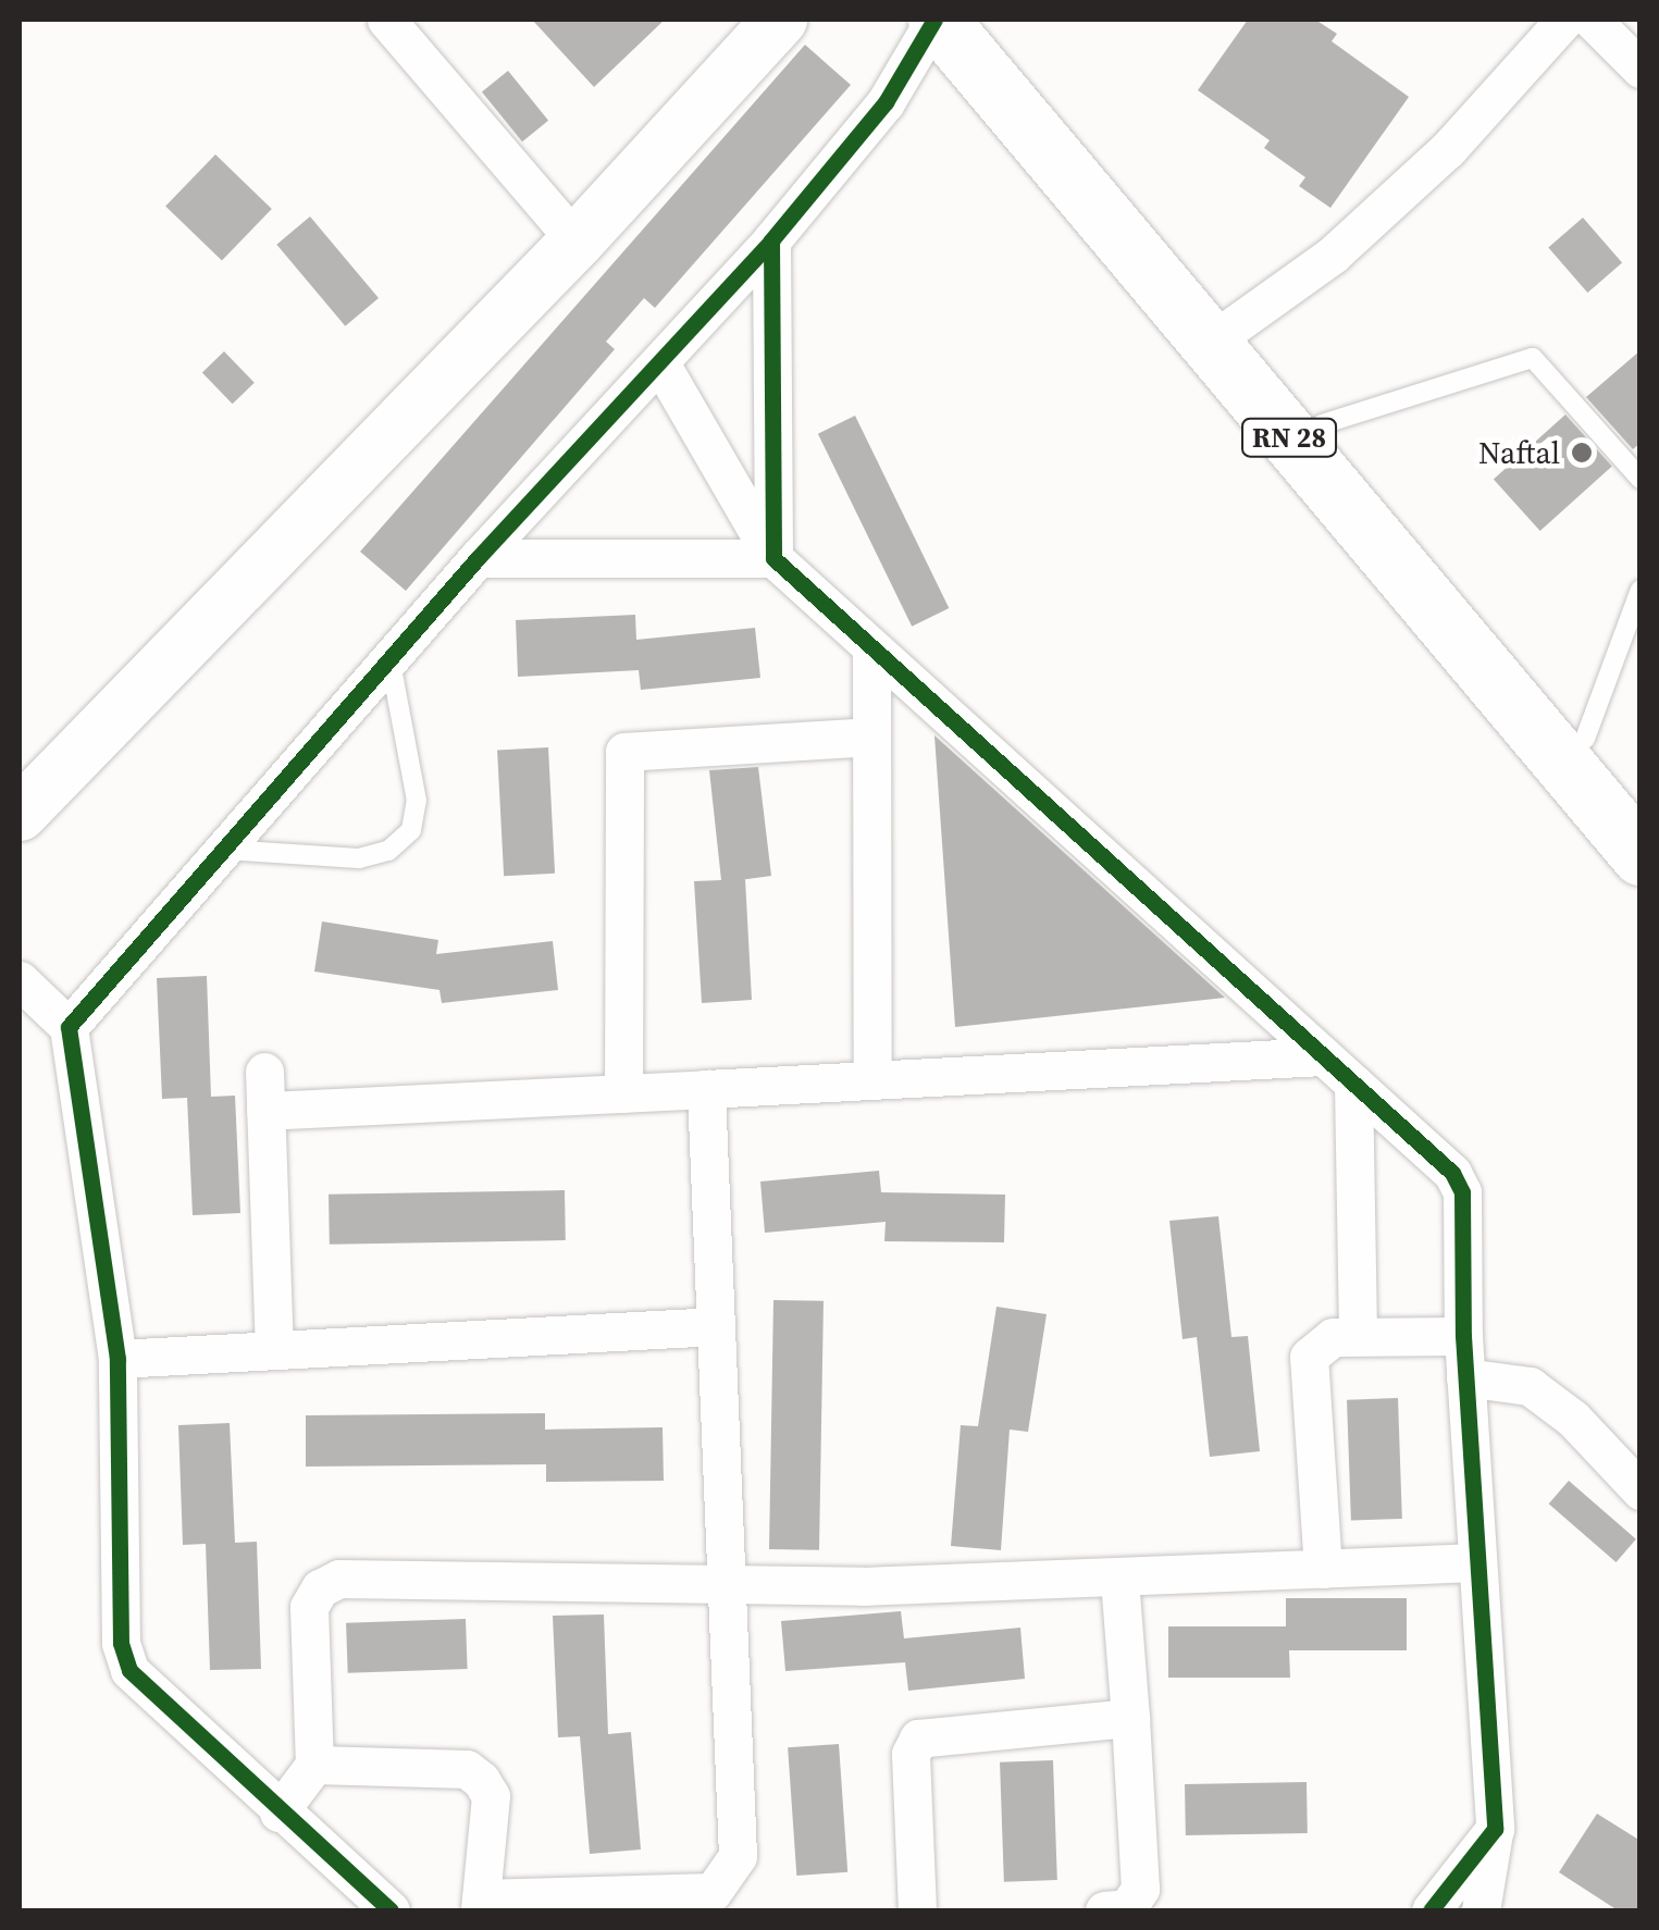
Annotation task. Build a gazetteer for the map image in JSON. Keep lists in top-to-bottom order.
{
  "streets": {
    "main road": ["RN 28"]
  },
  "places": ["Naftal"]
}
